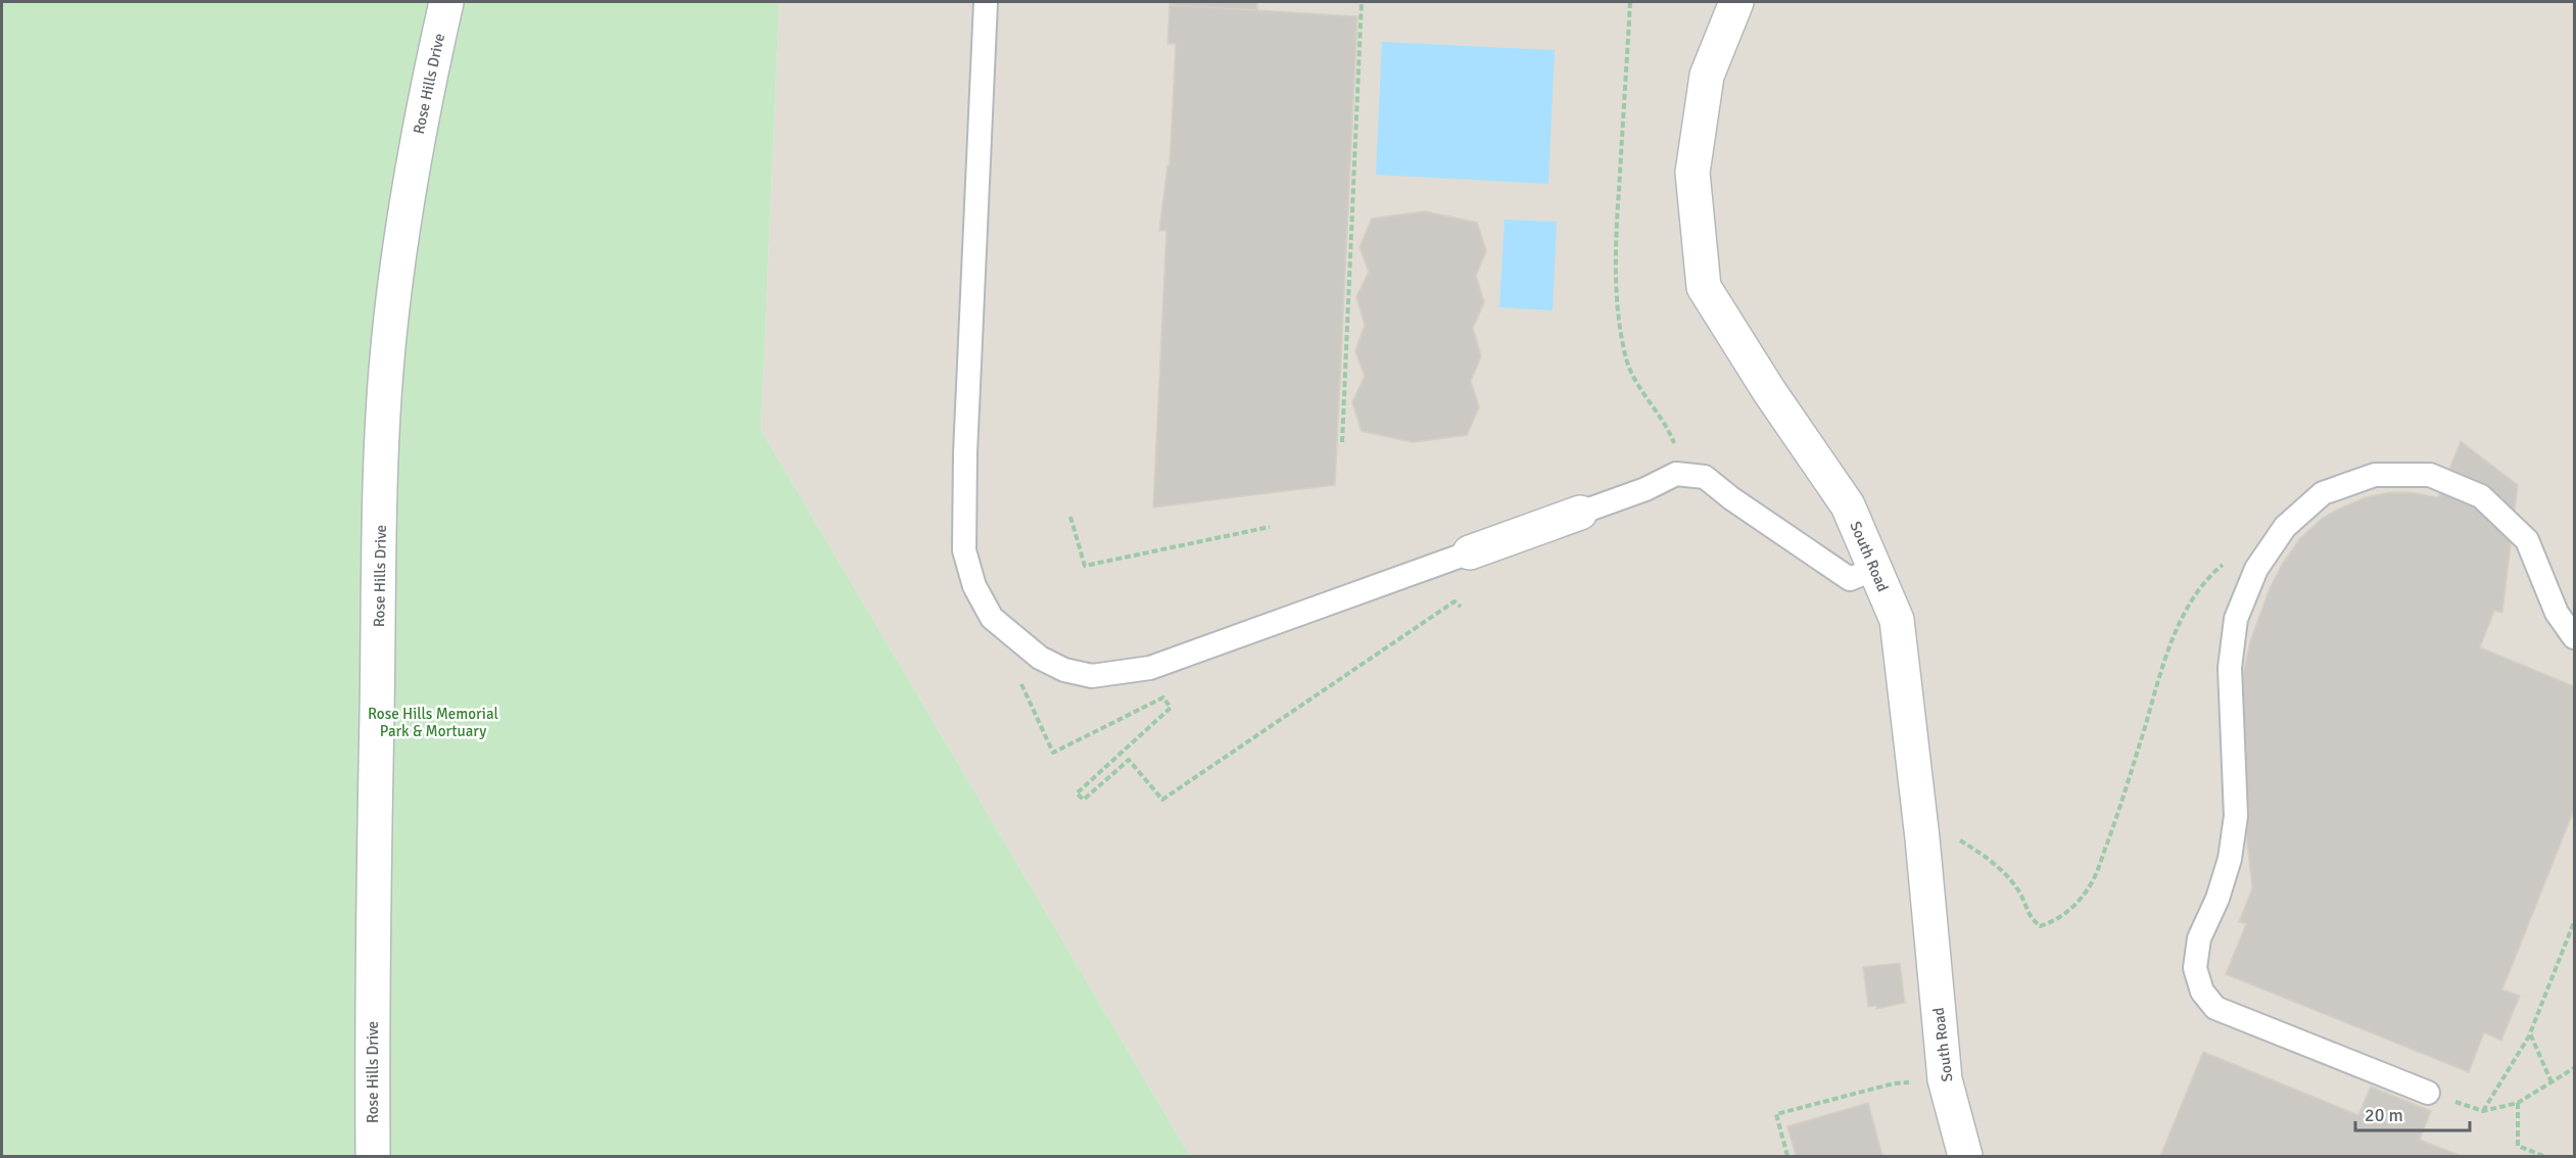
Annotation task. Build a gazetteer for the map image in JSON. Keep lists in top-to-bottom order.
{
  "streets": {
    "street": ["Rose Hills Drive", "South Road"]
  },
  "parks": ["Rose Hills Memorial Park & Mortuary"],
  "scale_bar": "20 m"
}
